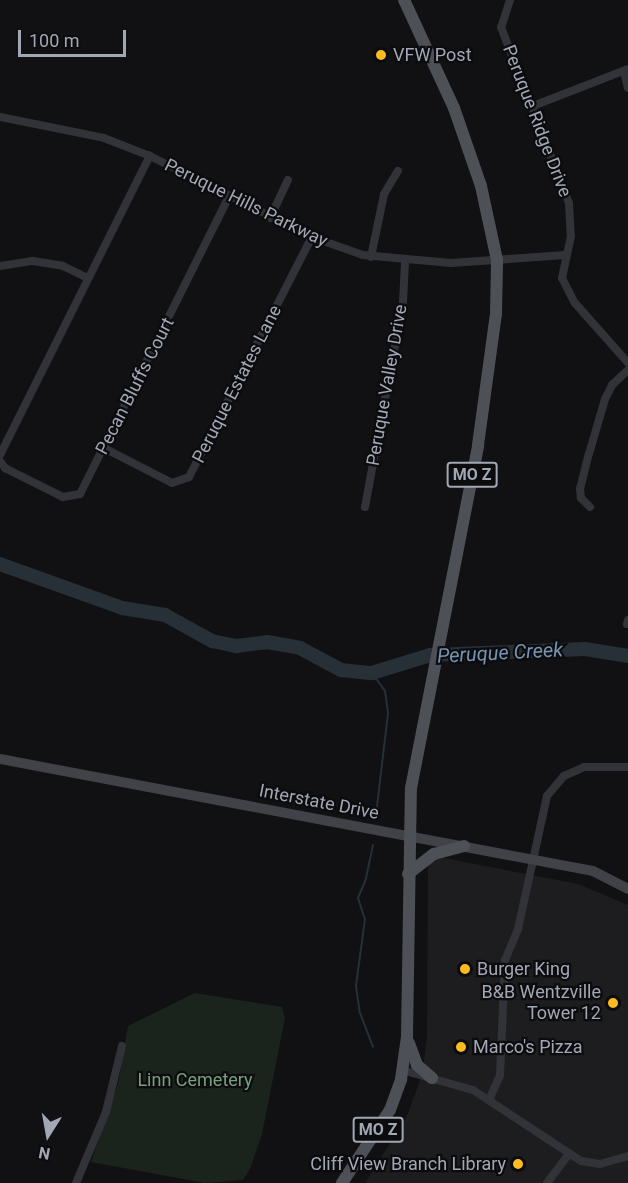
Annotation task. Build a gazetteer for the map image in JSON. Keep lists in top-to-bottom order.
{
  "streets": {
    "main road": ["MO Z", "Interstate Drive"],
    "street": [
      "Peruque Ridge Drive",
      "Peruque Hills Parkway",
      "Peruque Estates Lane",
      "Peruque Valley Drive",
      "Pecan Bluffs Court"
    ]
  },
  "crossings": [
    ["Peruque Ridge Drive", "Peruque Hills Parkway"],
    ["Peruque Hills Parkway", "Peruque Estates Lane"],
    ["Peruque Hills Parkway", "Peruque Valley Drive"],
    ["Peruque Hills Parkway", "Pecan Bluffs Court"],
    ["Peruque Hills Parkway", "MO Z"],
    ["Peruque Estates Lane", "Pecan Bluffs Court"],
    ["MO Z", "Interstate Drive"]
  ],
  "water": ["Peruque Creek"],
  "parks": ["Linn Cemetery"],
  "places": [
    "VFW Post",
    "Burger King",
    "B&B Wentzville Tower 12",
    "Marco's Pizza",
    "Cliff View Branch Library"
  ],
  "scale_bar": "100 m",
  "north": "bottom"
}
